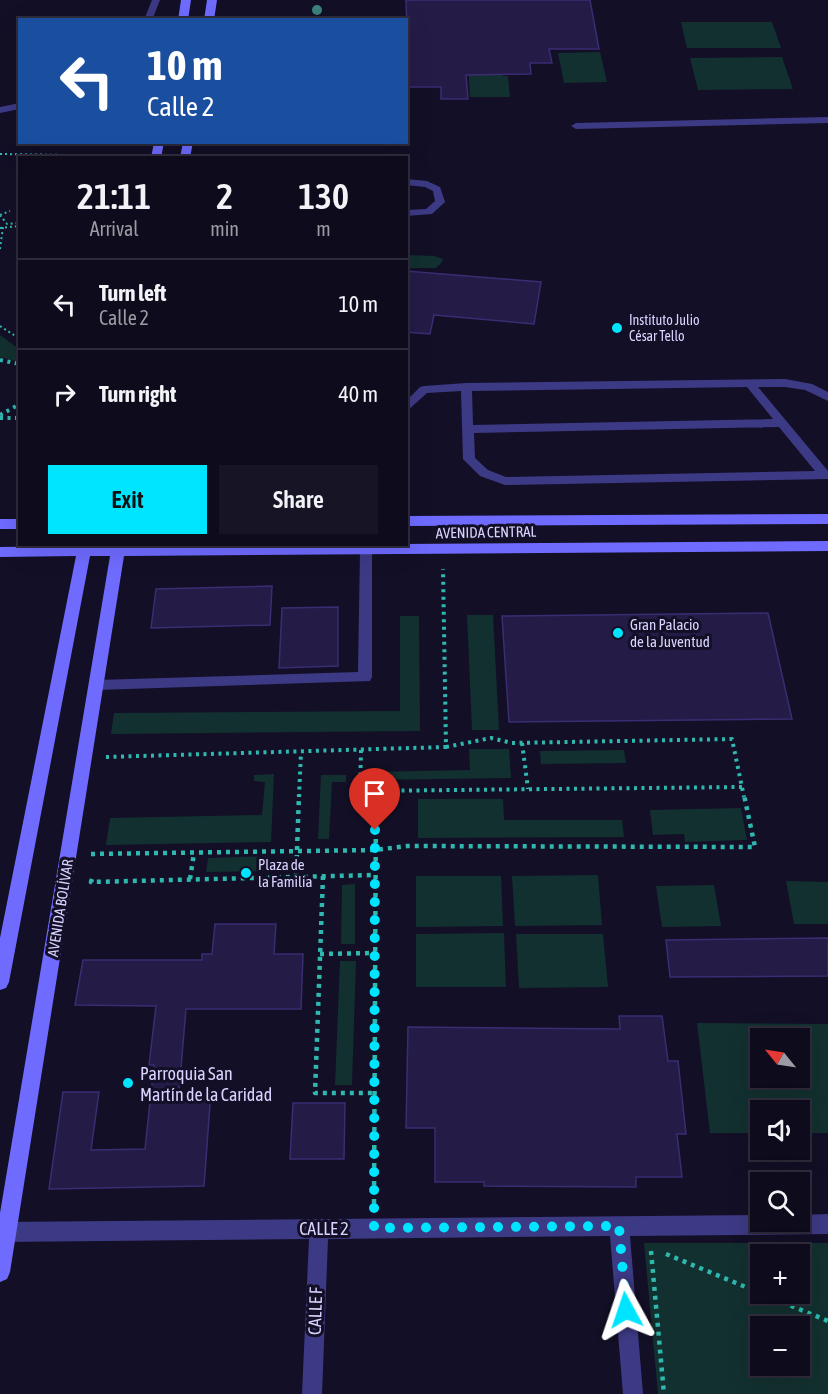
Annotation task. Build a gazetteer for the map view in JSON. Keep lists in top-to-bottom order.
{
  "streets": {
    "street": [
      "AVENIDA CENTRAL",
      "AVENIDA BOLÍVAR",
      "CALLE 2",
      "CALLE F"
    ]
  },
  "crossings": [
    ["AVENIDA CENTRAL", "AVENIDA BOLÍVAR"],
    ["AVENIDA BOLÍVAR", "CALLE 2"],
    ["CALLE 2", "CALLE F"]
  ],
  "places": [
    "Instituto Julio César Tello",
    "Gran Palacio de la Juventud",
    "Plaza de la Familia",
    "Parroquia San Martín de la Caridad"
  ],
  "north": "top left",
  "page": {
    "turn": ["10 m", "Calle 2"],
    "eta": [
      "21:11",
      "Arrival",
      "2",
      "min",
      "130",
      "m"
    ],
    "list": [
      {
        "name": "Turn left",
        "note": "Calle 2",
        "value": "10 m"
      },
      {
        "name": "Turn right",
        "value": "40 m"
      }
    ],
    "buttons": ["Exit", "Share"],
    "map_buttons": ["+", "−"]
  }
}
